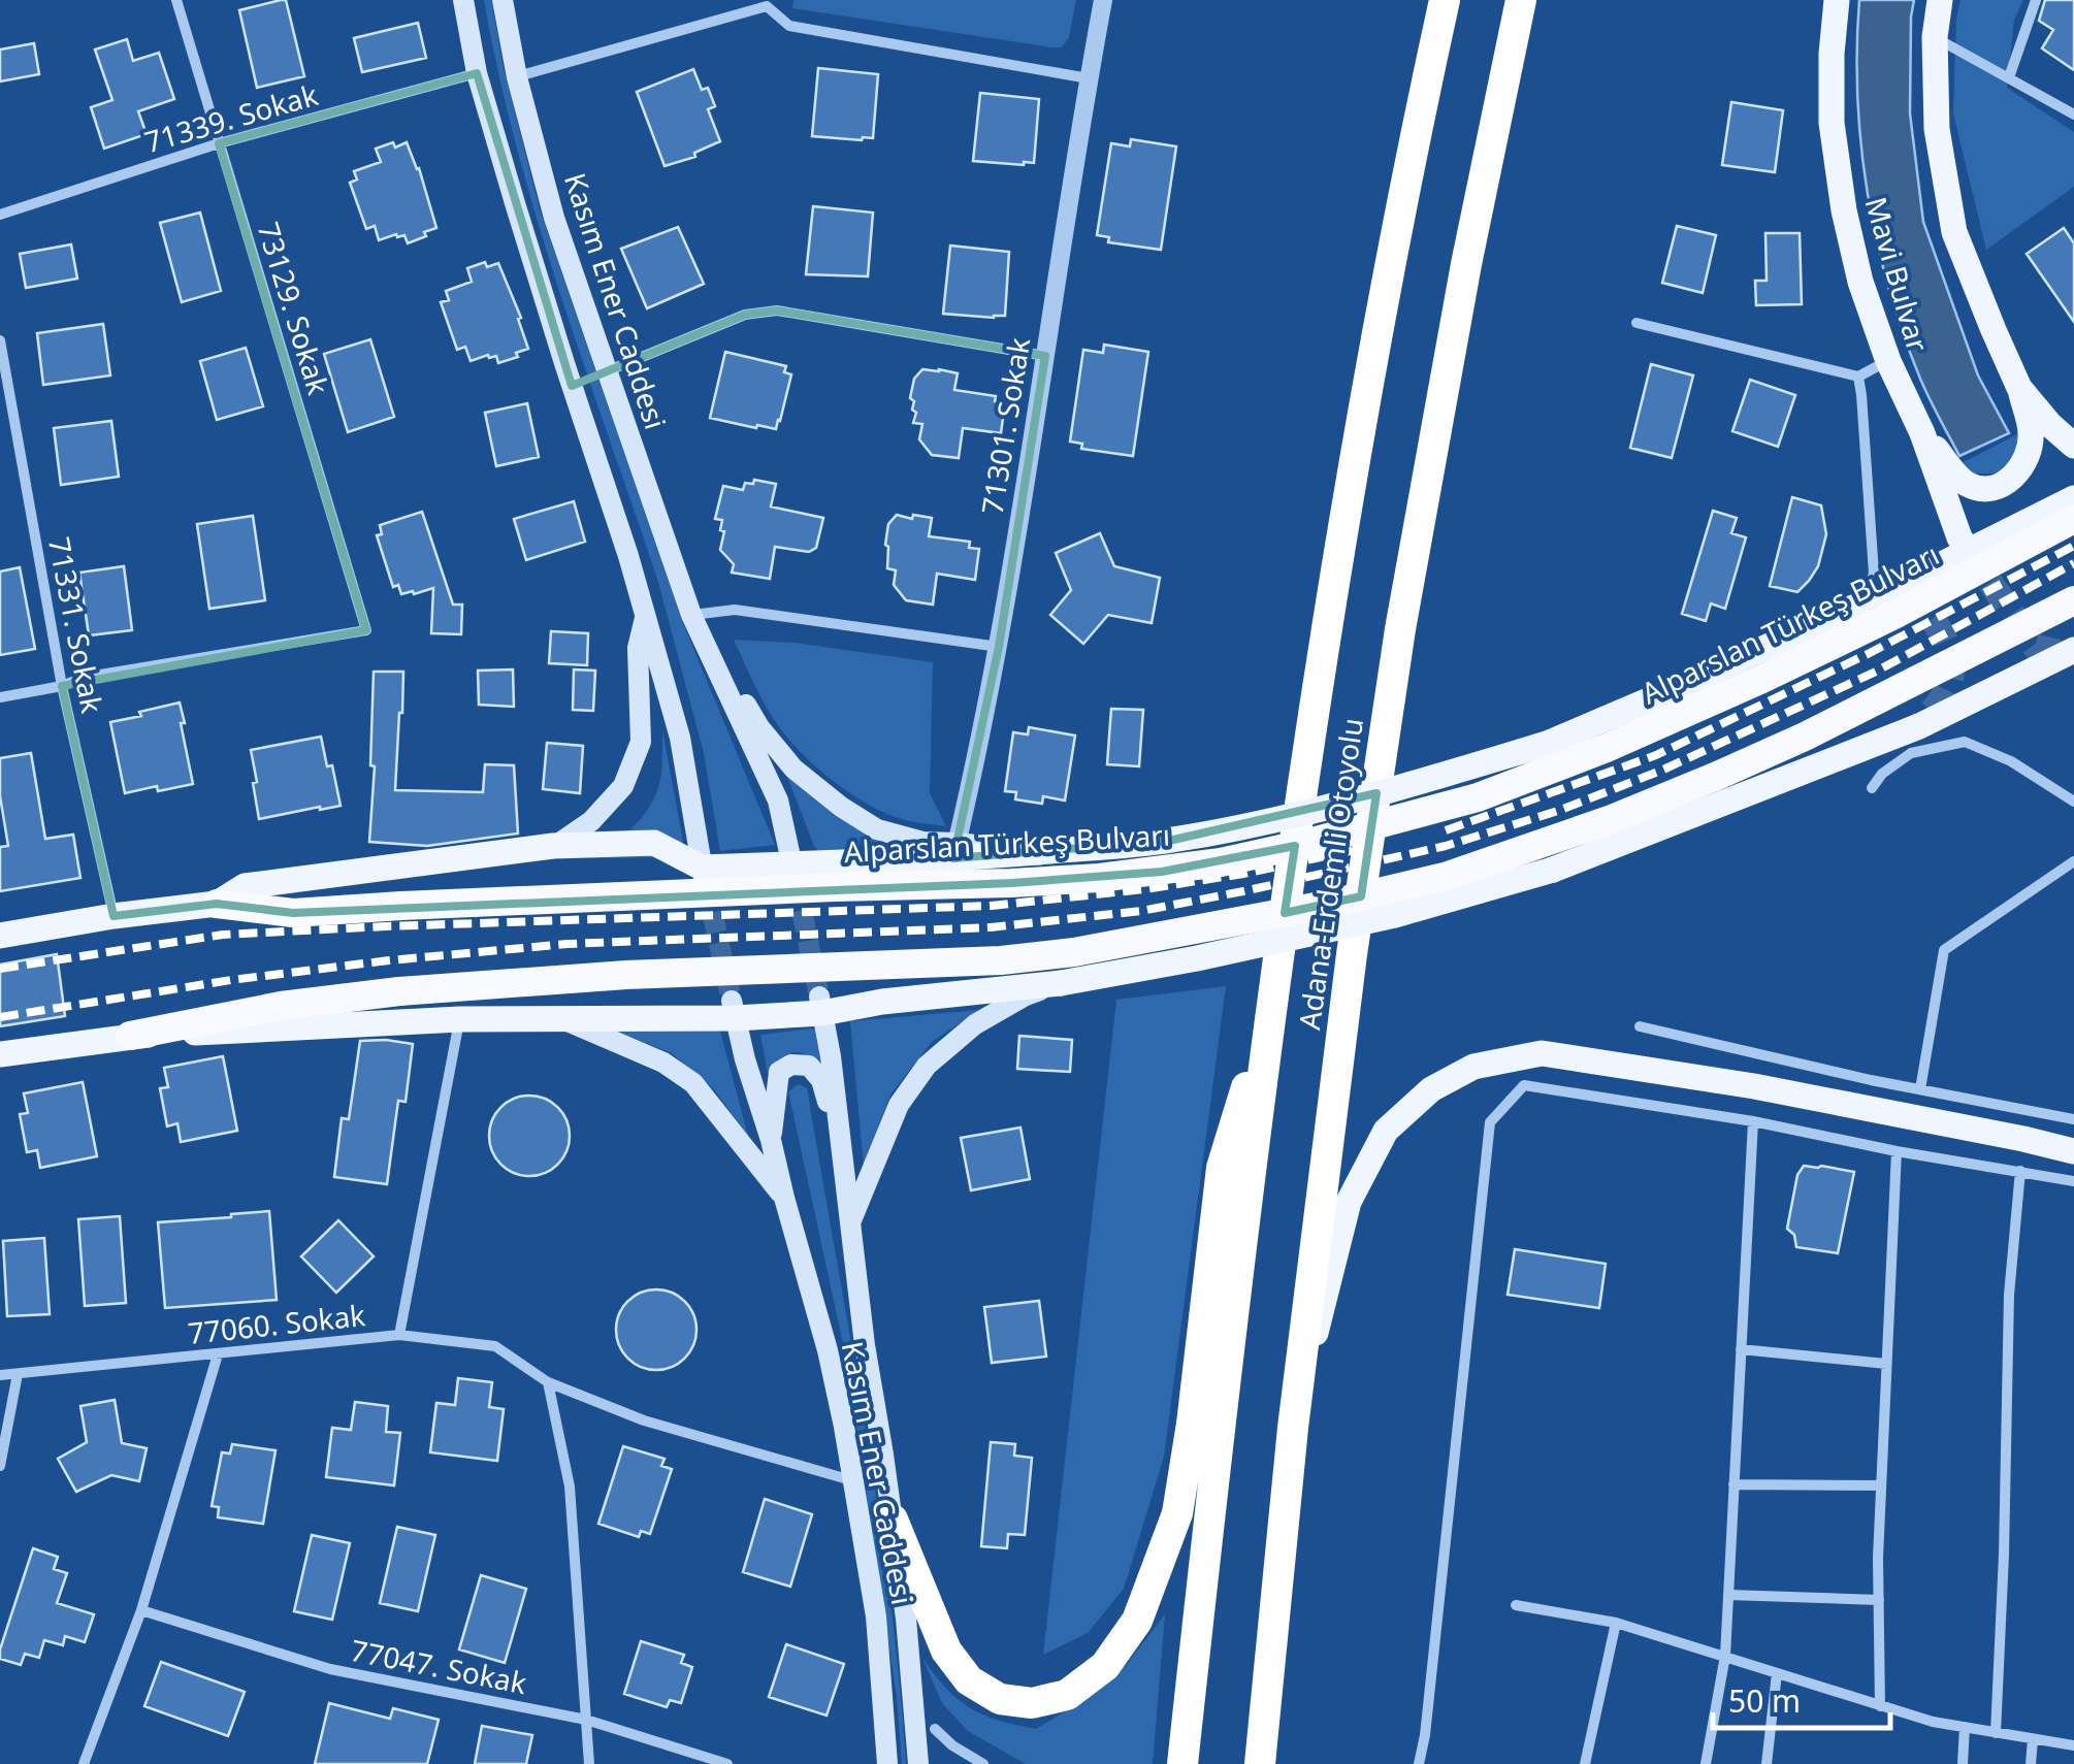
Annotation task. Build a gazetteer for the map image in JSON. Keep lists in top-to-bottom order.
{
  "streets": {
    "highway": ["Alparslan Türkeş Bulvarı", "Adana-Erdemli Otoyolu"],
    "main road": ["Mavi Bulvar", "Kasım Ener Caddesi"],
    "street": [
      "71339. Sokak",
      "73129. Sokak",
      "71301. Sokak",
      "71331. Sokak",
      "77060. Sokak",
      "77047. Sokak"
    ]
  },
  "crossings": [
    ["71339. Sokak", "73129. Sokak"],
    ["Mavi Bulvar", "Alparslan Türkeş Bulvarı"],
    ["Kasım Ener Caddesi", "77060. Sokak"],
    ["73129. Sokak", "71331. Sokak"],
    ["71301. Sokak", "Alparslan Türkeş Bulvarı"],
    ["Alparslan Türkeş Bulvarı", "71331. Sokak"]
  ],
  "scale_bar": "50 m"
}
